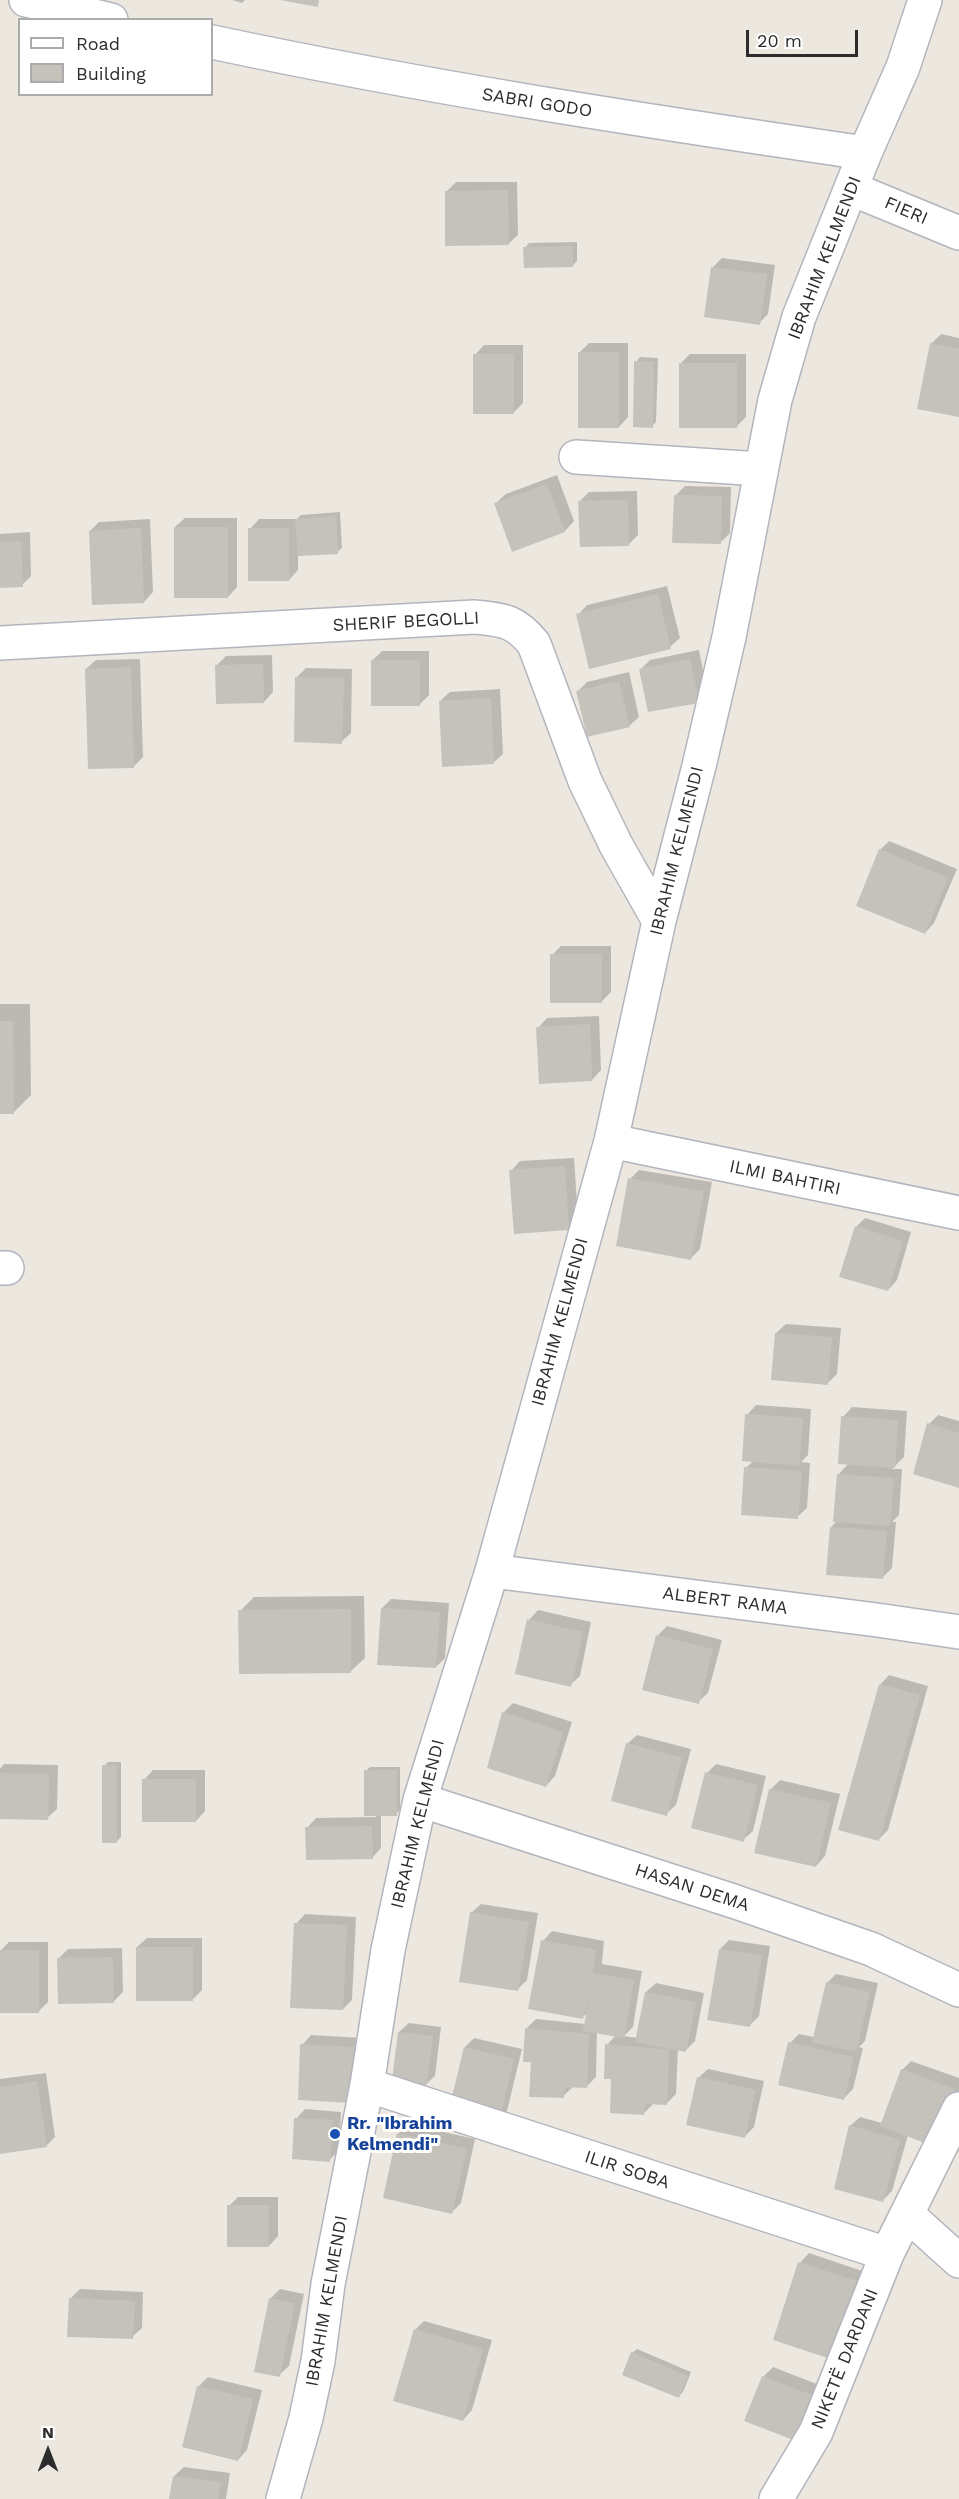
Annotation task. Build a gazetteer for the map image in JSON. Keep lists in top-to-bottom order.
{
  "streets": {
    "street": [
      "SABRI GODO",
      "FIERI",
      "IBRAHIM KELMENDI",
      "SHERIF BEGOLLI",
      "ILMI BAHTIRI",
      "ALBERT RAMA",
      "HASAN DEMA",
      "ILIR SOBA",
      "NIKETË DARDANI"
    ]
  },
  "crossings": [
    ["SABRI GODO", "IBRAHIM KELMENDI"],
    ["FIERI", "IBRAHIM KELMENDI"],
    ["IBRAHIM KELMENDI", "SHERIF BEGOLLI"],
    ["IBRAHIM KELMENDI", "ILMI BAHTIRI"],
    ["IBRAHIM KELMENDI", "ALBERT RAMA"],
    ["IBRAHIM KELMENDI", "HASAN DEMA"],
    ["IBRAHIM KELMENDI", "ILIR SOBA"],
    ["ILIR SOBA", "NIKETË DARDANI"]
  ],
  "places": ["Rr. \"Ibrahim Kelmendi\""],
  "legend": ["Road", "Building"],
  "scale_bar": "20 m",
  "north": "top"
}
